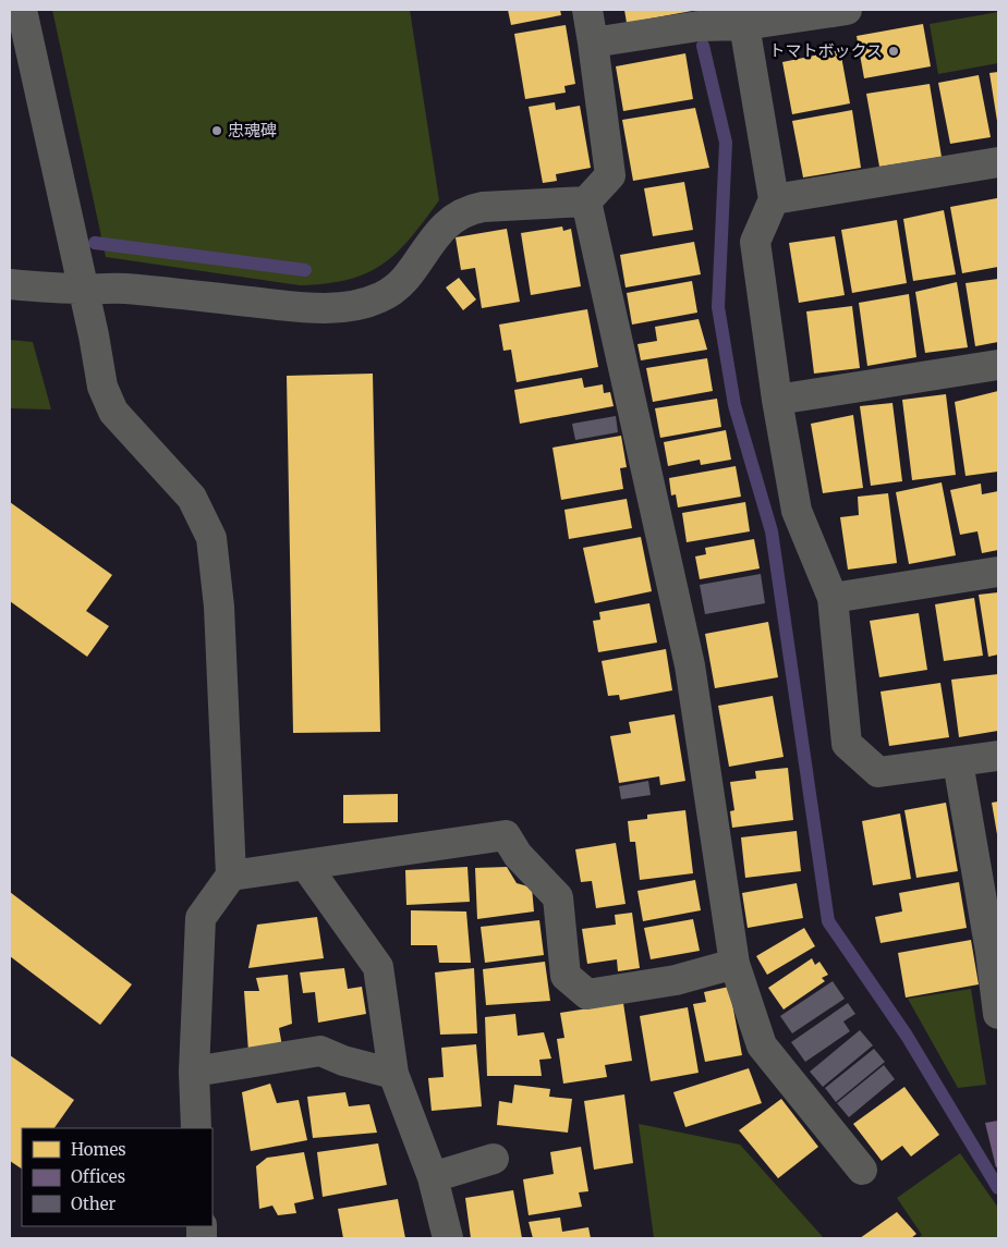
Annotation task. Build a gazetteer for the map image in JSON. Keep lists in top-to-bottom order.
{
  "places": ["トマトボックス", "忠魂碑"],
  "legend": ["Homes", "Offices", "Other"]
}
